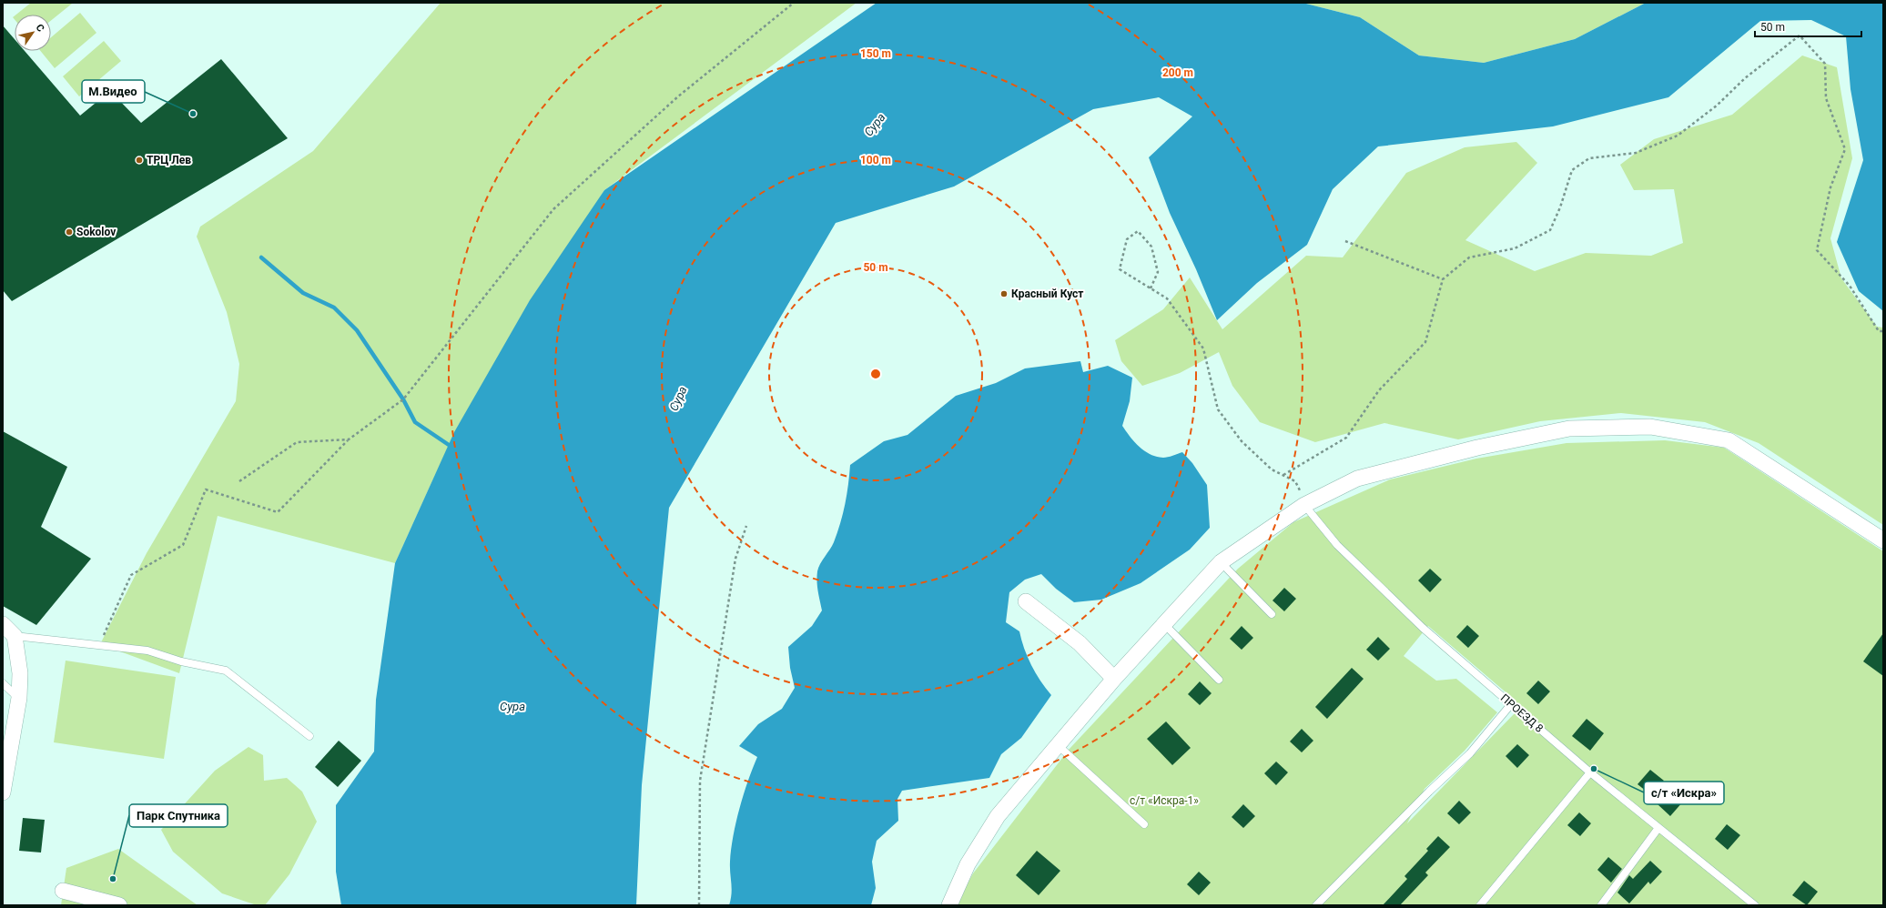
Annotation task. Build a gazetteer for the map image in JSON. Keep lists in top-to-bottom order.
{
  "streets": {
    "lane": ["ПРОЕЗД 8"]
  },
  "water": ["Сура"],
  "parks": ["с/т «Искра-1»"],
  "places": [
    "М.Видео",
    "ТРЦ Лев",
    "Sokolov",
    "Красный Куст",
    "с/т «Искра»",
    "Парк Спутника"
  ],
  "scale_bar": "50 m",
  "north": "top right",
  "rings": [
    "150 m",
    "200 m",
    "100 m",
    "50 m"
  ]
}
